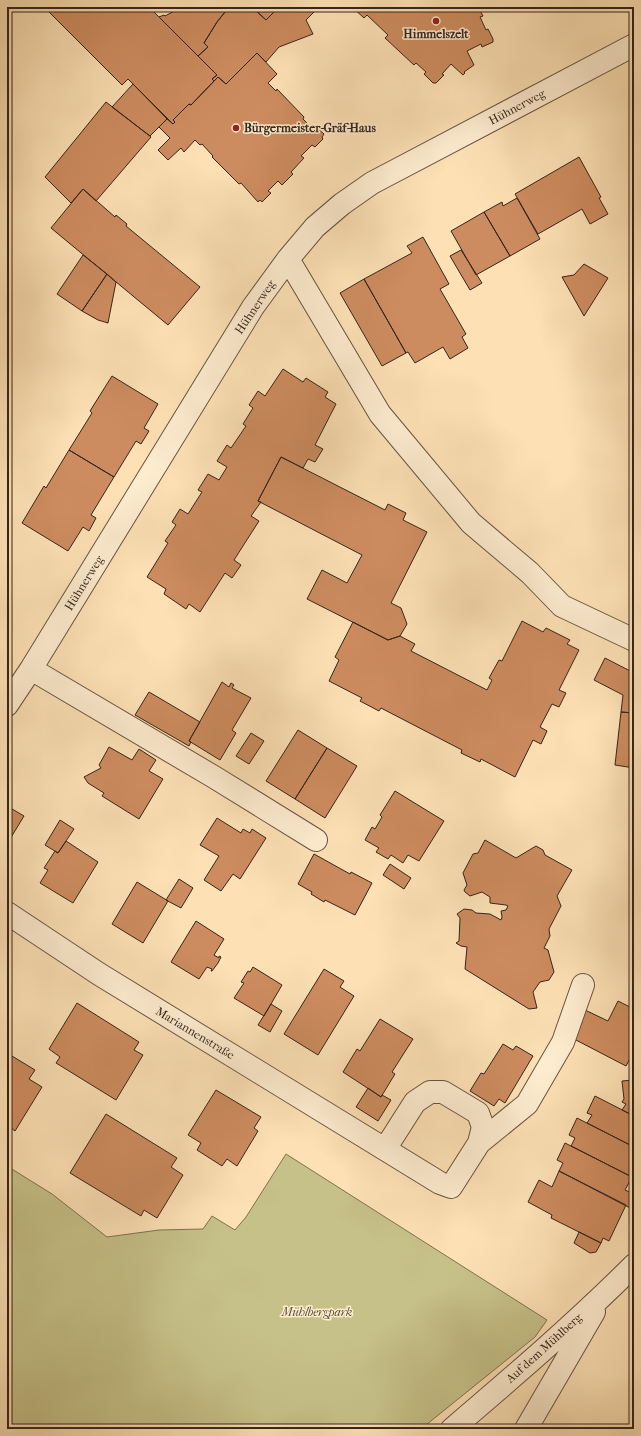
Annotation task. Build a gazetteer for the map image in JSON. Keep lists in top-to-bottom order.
{
  "streets": {
    "street": ["Hühnerweg", "Mariannenstraße", "Auf dem Mühlberg"]
  },
  "parks": ["Mühlbergpark"],
  "places": ["Himmelszelt", "Bürgermeister-Gräf-Haus"]
}
